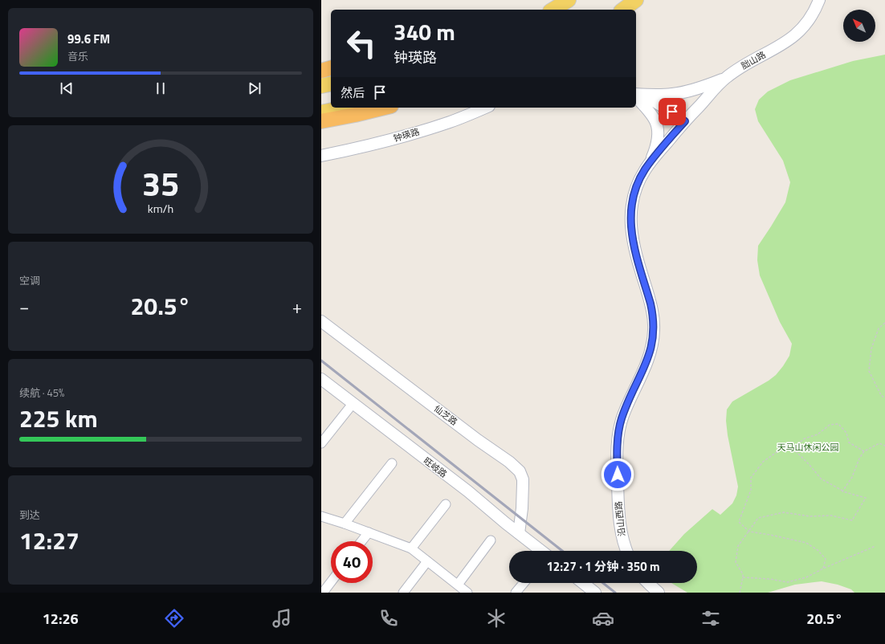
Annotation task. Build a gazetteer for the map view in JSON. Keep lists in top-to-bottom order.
{
  "streets": {
    "street": [
      "胐山路",
      "钟瑛路",
      "仙芝路",
      "旺岐路",
      "沿山西路"
    ]
  },
  "crossings": [
    ["胐山路", "沿山西路"],
    ["仙芝路", "旺岐路"]
  ],
  "parks": ["天马山休闲公园"],
  "north": "top left",
  "page": {
    "turn": ["340 m", "钟瑛路"],
    "song": ["99.6 FM", "音乐"],
    "then": "然后",
    "tile": [
      "空调",
      ["续航 · 45%", "225 km"],
      ["到达", "12:27"]
    ],
    "heat": ["−", "20.5°", "+"],
    "limit": "40",
    "trip": "12:27 · 1 分钟 · 350 m",
    "tabs": ["12:26", "20.5°"],
    "gauge": ["35", "km/h"]
  }
}
